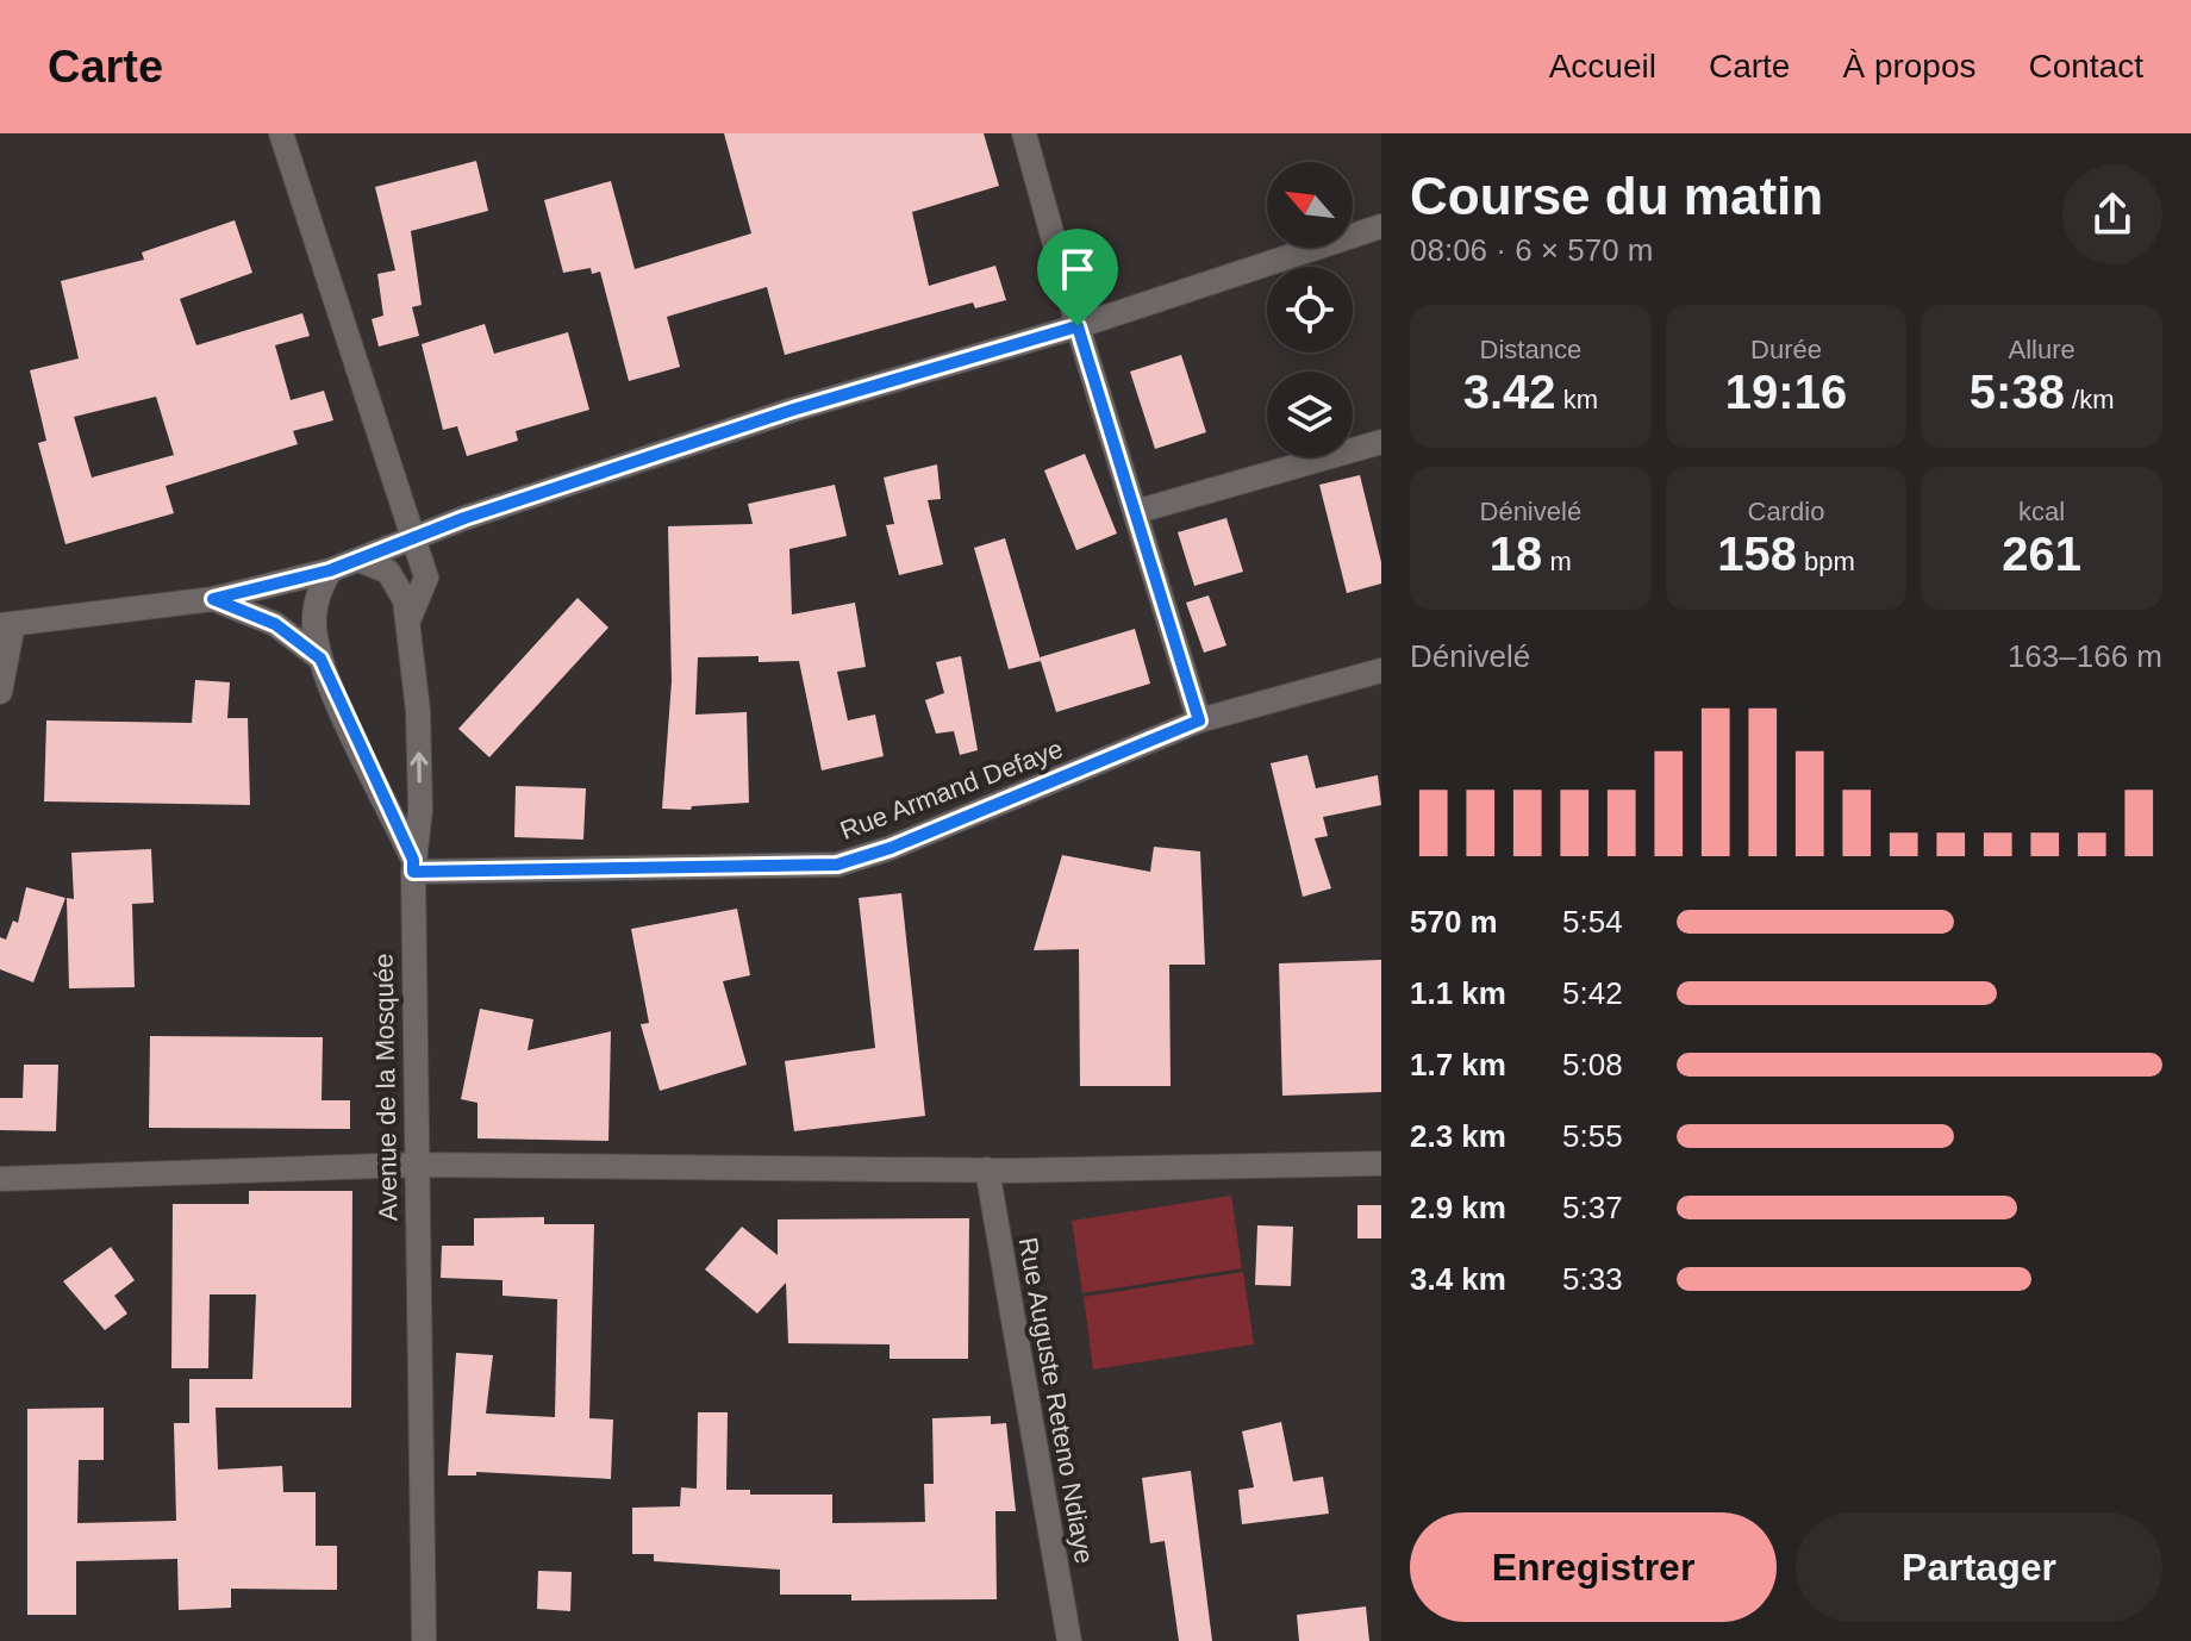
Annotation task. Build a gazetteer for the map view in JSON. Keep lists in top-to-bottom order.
{
  "streets": {
    "street": ["Rue Armand Defaye", "Avenue de la Mosquée", "Rue Auguste Reteno Ndiaye"]
  },
  "crossings": [
    ["Rue Armand Defaye", "Avenue de la Mosquée"]
  ],
  "north": "top left",
  "page": {
    "header": "Carte",
    "nav": [
      "Accueil",
      "Carte",
      "À propos",
      "Contact"
    ],
    "heading": ["Course du matin", "08:06 · 6 × 570 m"],
    "stats": [
      ["Distance", "3.42 km"],
      ["Durée", "19:16"],
      ["Allure", "5:38 /km"],
      ["Dénivelé", "18 m"],
      ["Cardio", "158 bpm"],
      ["kcal", "261"]
    ],
    "chart": ["Dénivelé", "163–166 m"],
    "list": [
      {
        "name": "570 m",
        "note": "5:54"
      },
      {
        "name": "1.1 km",
        "note": "5:42"
      },
      {
        "name": "1.7 km",
        "note": "5:08"
      },
      {
        "name": "2.3 km",
        "note": "5:55"
      },
      {
        "name": "2.9 km",
        "note": "5:37"
      },
      {
        "name": "3.4 km",
        "note": "5:33"
      }
    ],
    "buttons": ["Enregistrer", "Partager"]
  }
}
